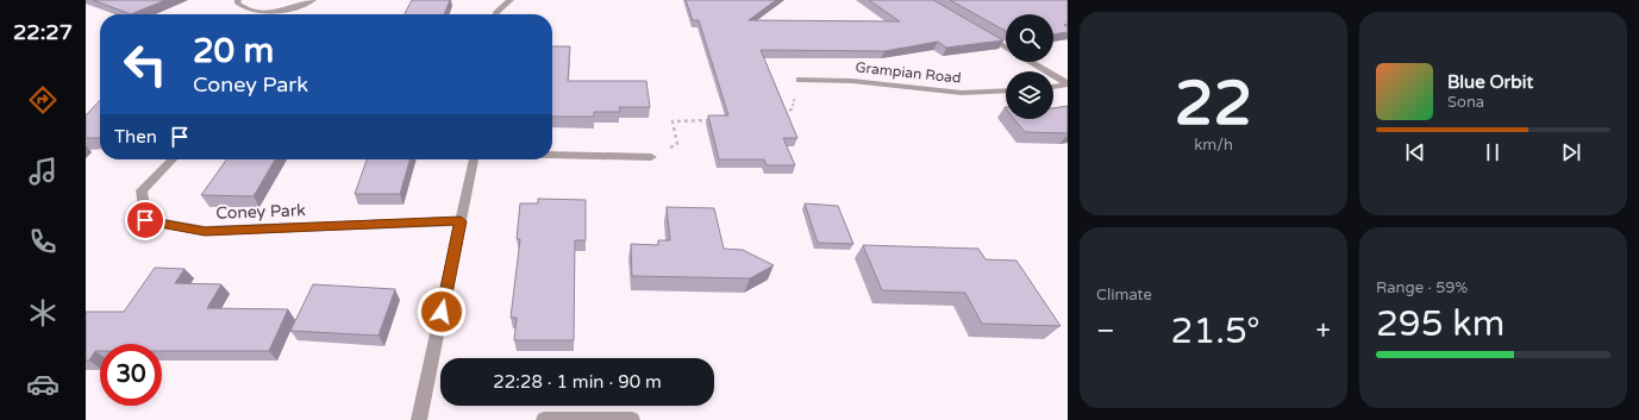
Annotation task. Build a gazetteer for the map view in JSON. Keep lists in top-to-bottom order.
{
  "streets": {
    "street": ["Grampian Road", "Coney Park"]
  },
  "page": {
    "tabs": "22:27",
    "tile": [
      ["22", "km/h"],
      "Climate",
      ["Range · 59%", "295 km"]
    ],
    "turn": ["20 m", "Coney Park"],
    "song": ["Blue Orbit", "Sona"],
    "then": "Then",
    "heat": ["−", "21.5°", "+"],
    "limit": "30",
    "trip": "22:28 · 1 min · 90 m"
  }
}
